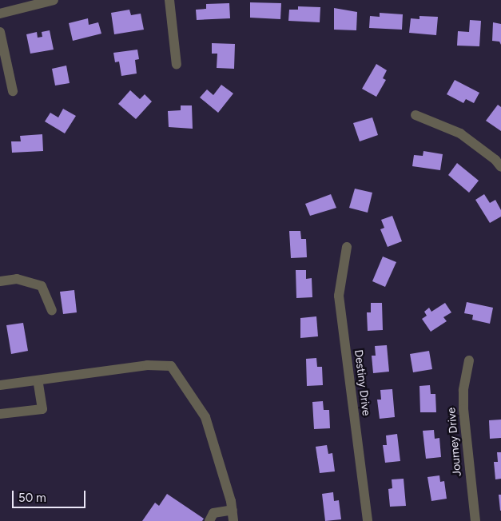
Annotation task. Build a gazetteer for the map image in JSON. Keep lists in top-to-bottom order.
{
  "streets": {
    "street": ["Destiny Drive", "Journey Drive"]
  },
  "scale_bar": "50 m"
}
